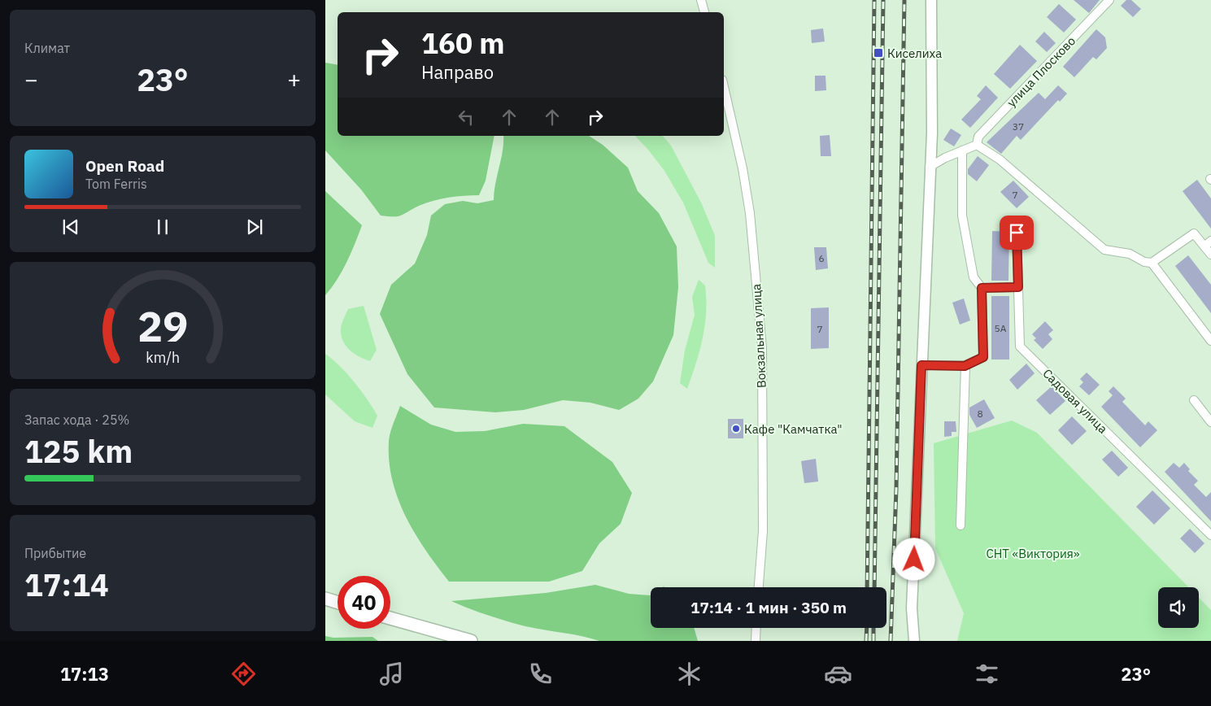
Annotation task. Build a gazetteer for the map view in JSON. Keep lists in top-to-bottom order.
{
  "streets": {
    "street": ["улица Плосково", "Вокзальная улица", "Садовая улица"]
  },
  "parks": ["СНТ «Виктория»"],
  "places": {
    "transit": ["Киселиха"],
    "other": ["Кафе \"Камчатка\""]
  },
  "house_numbers": [
    "37",
    "7",
    "6",
    "5А",
    "7",
    "8"
  ],
  "page": {
    "tile": [
      "Климат",
      ["Запас хода · 25%", "125 km"],
      ["Прибытие", "17:14"]
    ],
    "turn": ["160 m", "Направо"],
    "heat": ["−", "23°", "+"],
    "song": ["Open Road", "Tom Ferris"],
    "limit": "40",
    "trip": "17:14 · 1 мин · 350 m",
    "tabs": ["17:13", "23°"],
    "gauge": ["29", "km/h"]
  }
}
